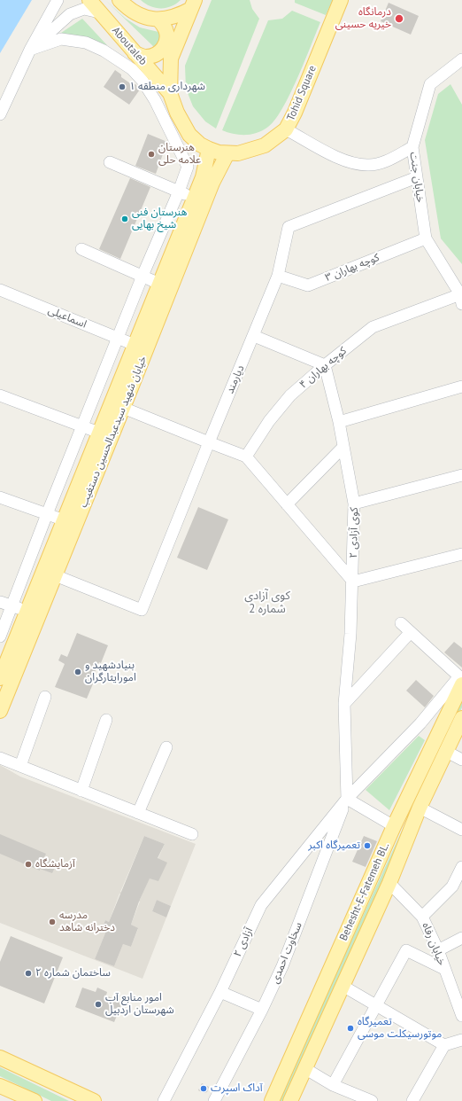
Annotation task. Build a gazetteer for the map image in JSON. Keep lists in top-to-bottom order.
{
  "streets": {
    "main road": [
      "Aboutaleb",
      "Tohid Square",
      "خیابان شهید سیدعبدالحسین دستغیب",
      "Behesht-E-Fatemeh BL."
    ],
    "street": [
      "خیابان جنت",
      "کوچه بهاران ۳",
      "اسماعیلی",
      "کوچه بهاران ۴",
      "دیارمند",
      "کوی آزادی ۲",
      "آزادی ۲",
      "خیابان رفاه",
      "سخاوت احمدی"
    ]
  },
  "crossings": [
    ["Aboutaleb", "Tohid Square"],
    ["Tohid Square", "خیابان شهید سیدعبدالحسین دستغیب"],
    ["خیابان جنت", "کوچه بهاران ۳"],
    ["خیابان جنت", "کوچه بهاران ۴"],
    ["خیابان جنت", "دیارمند"],
    ["کوچه بهاران ۳", "دیارمند"],
    ["اسماعیلی", "خیابان شهید سیدعبدالحسین دستغیب"],
    ["کوچه بهاران ۴", "کوی آزادی ۲"],
    ["دیارمند", "خیابان شهید سیدعبدالحسین دستغیب"],
    ["کوی آزادی ۲", "آزادی ۲"],
    ["کوی آزادی ۲", "سخاوت احمدی"],
    ["Behesht-E-Fatemeh BL.", "آزادی ۲"],
    ["Behesht-E-Fatemeh BL.", "خیابان رفاه"],
    ["آزادی ۲", "سخاوت احمدی"]
  ],
  "districts": ["کوی آزادی شماره 2"],
  "places": [
    "درمانگاه خیریه حسینی",
    "شهرداری منطقه ۱",
    "هنرستان علامه حلی",
    "هنرستان فنی شیخ بهایی",
    "بنیادشهید و امورایثارگران",
    "تعمیرگاه اکبر",
    "آزمایشگاه",
    "مدرسه دخترانه شاهد",
    "ساختمان شماره ۲",
    "امور منابع آب شهرستان اردبیل",
    "تعمیرگاه موتورسیکلت موسی",
    "آداک اسپرت"
  ]
}
